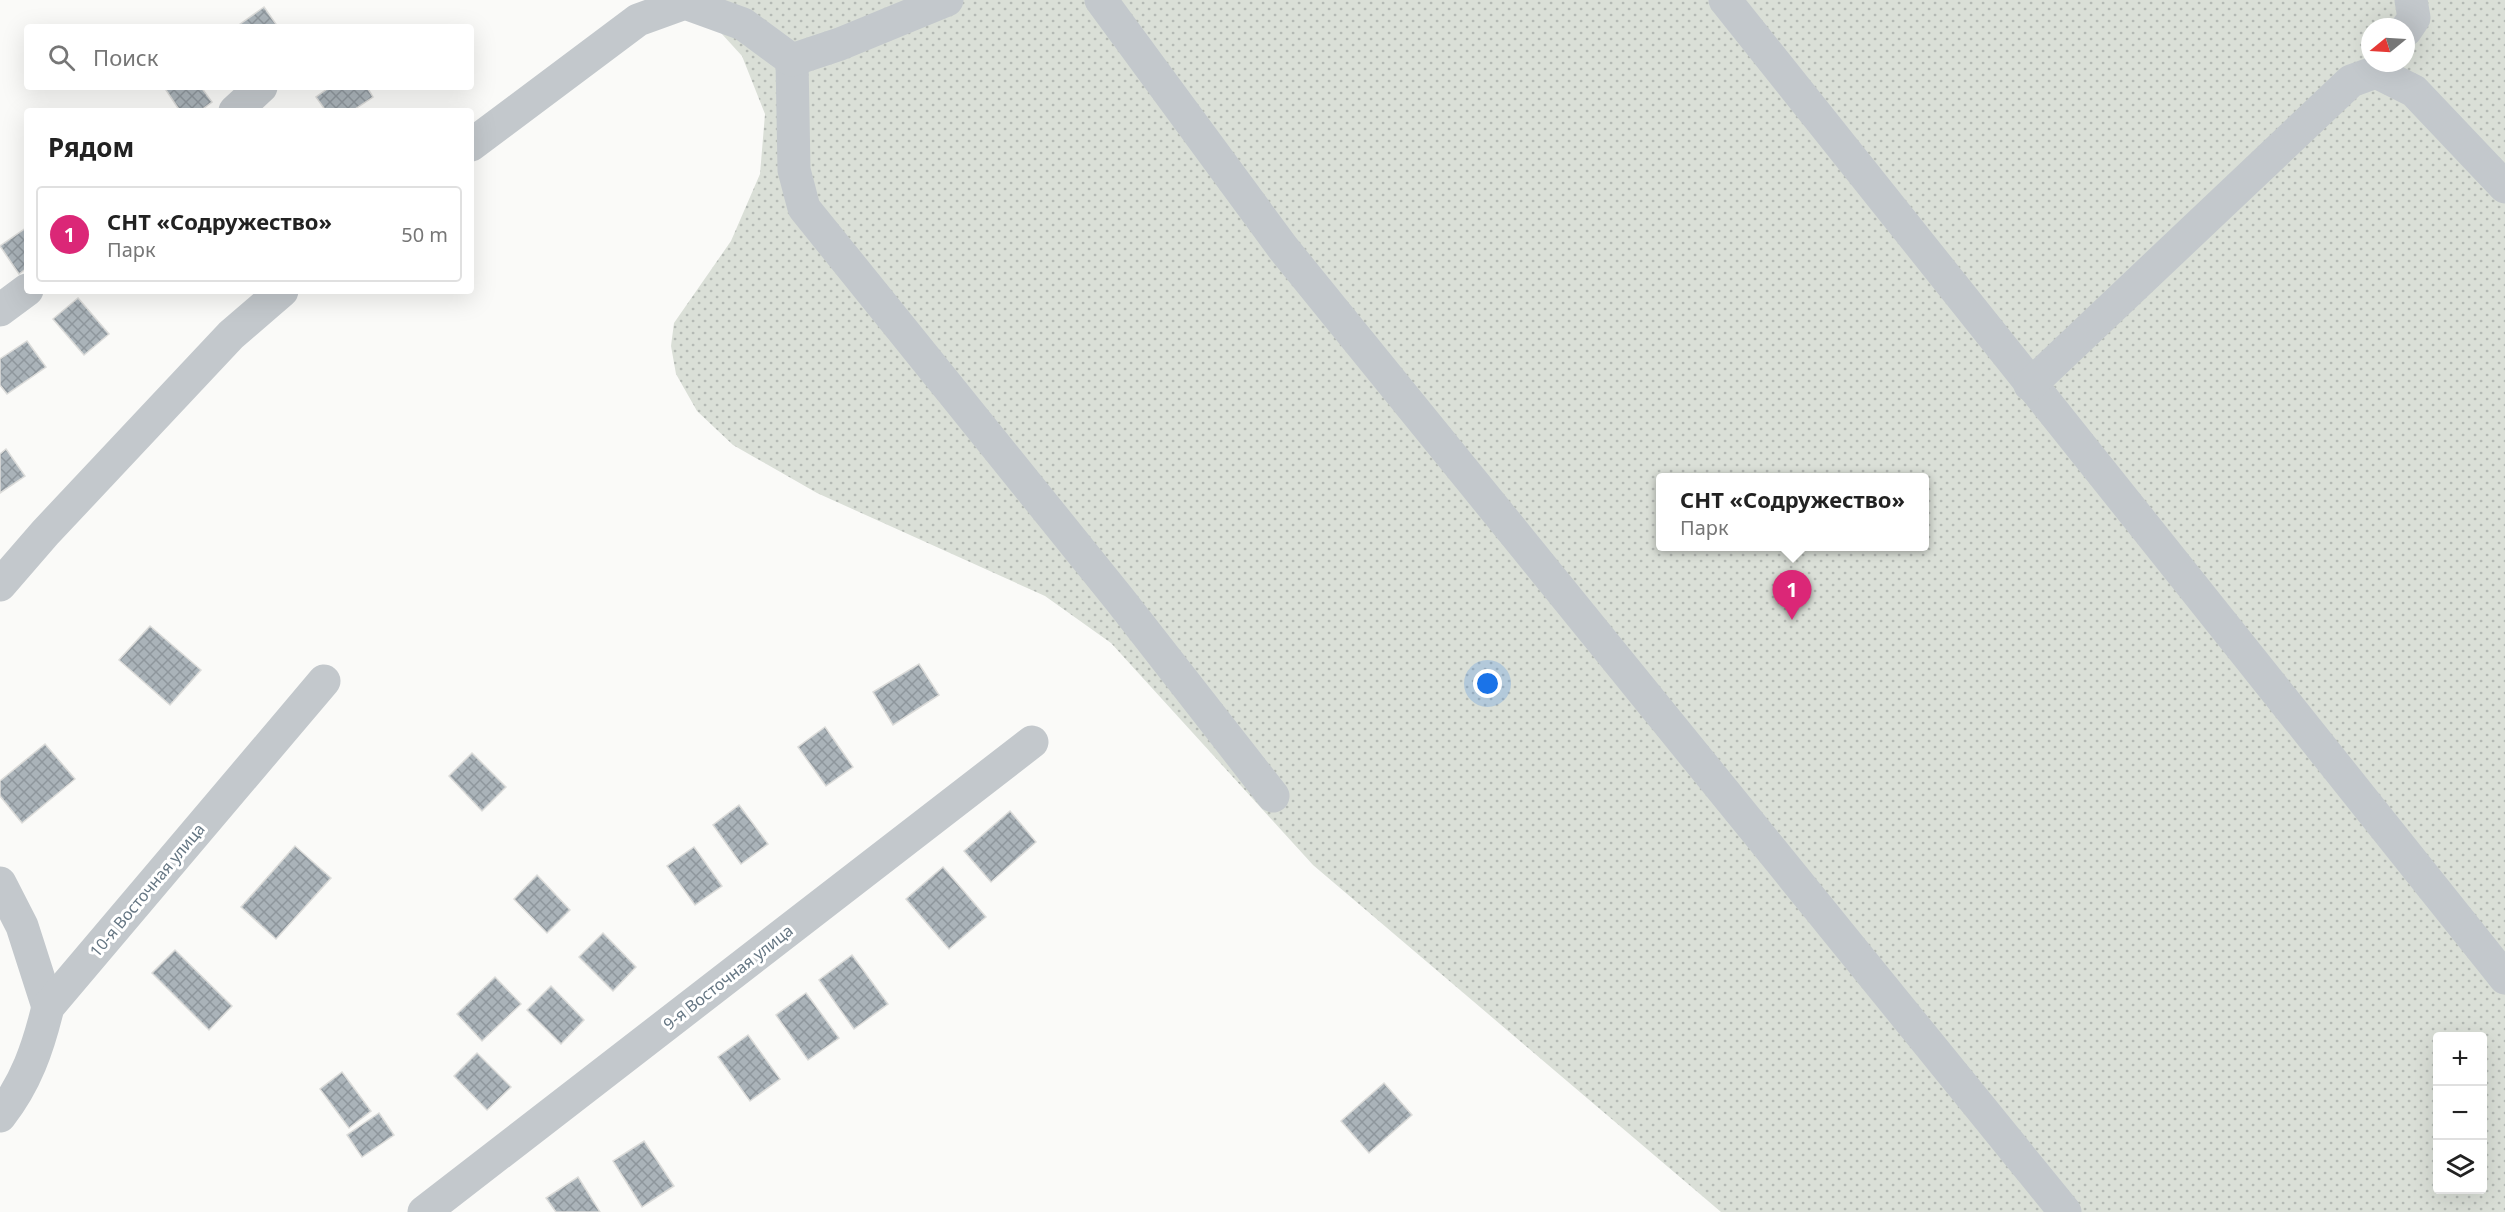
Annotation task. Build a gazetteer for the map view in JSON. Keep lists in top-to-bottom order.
{
  "streets": {
    "street": ["10-я Восточная улица", "9-я Восточная улица"]
  },
  "north": "left",
  "page": {
    "search": "Поиск",
    "heading": "Рядом",
    "list": [
      {
        "mark": "1",
        "name": "СНТ «Содружество»",
        "note": "Парк",
        "value": "50 m"
      }
    ],
    "popup": ["СНТ «Содружество»", "Парк"],
    "pins": "1",
    "map_buttons": ["+", "−"]
  }
}
